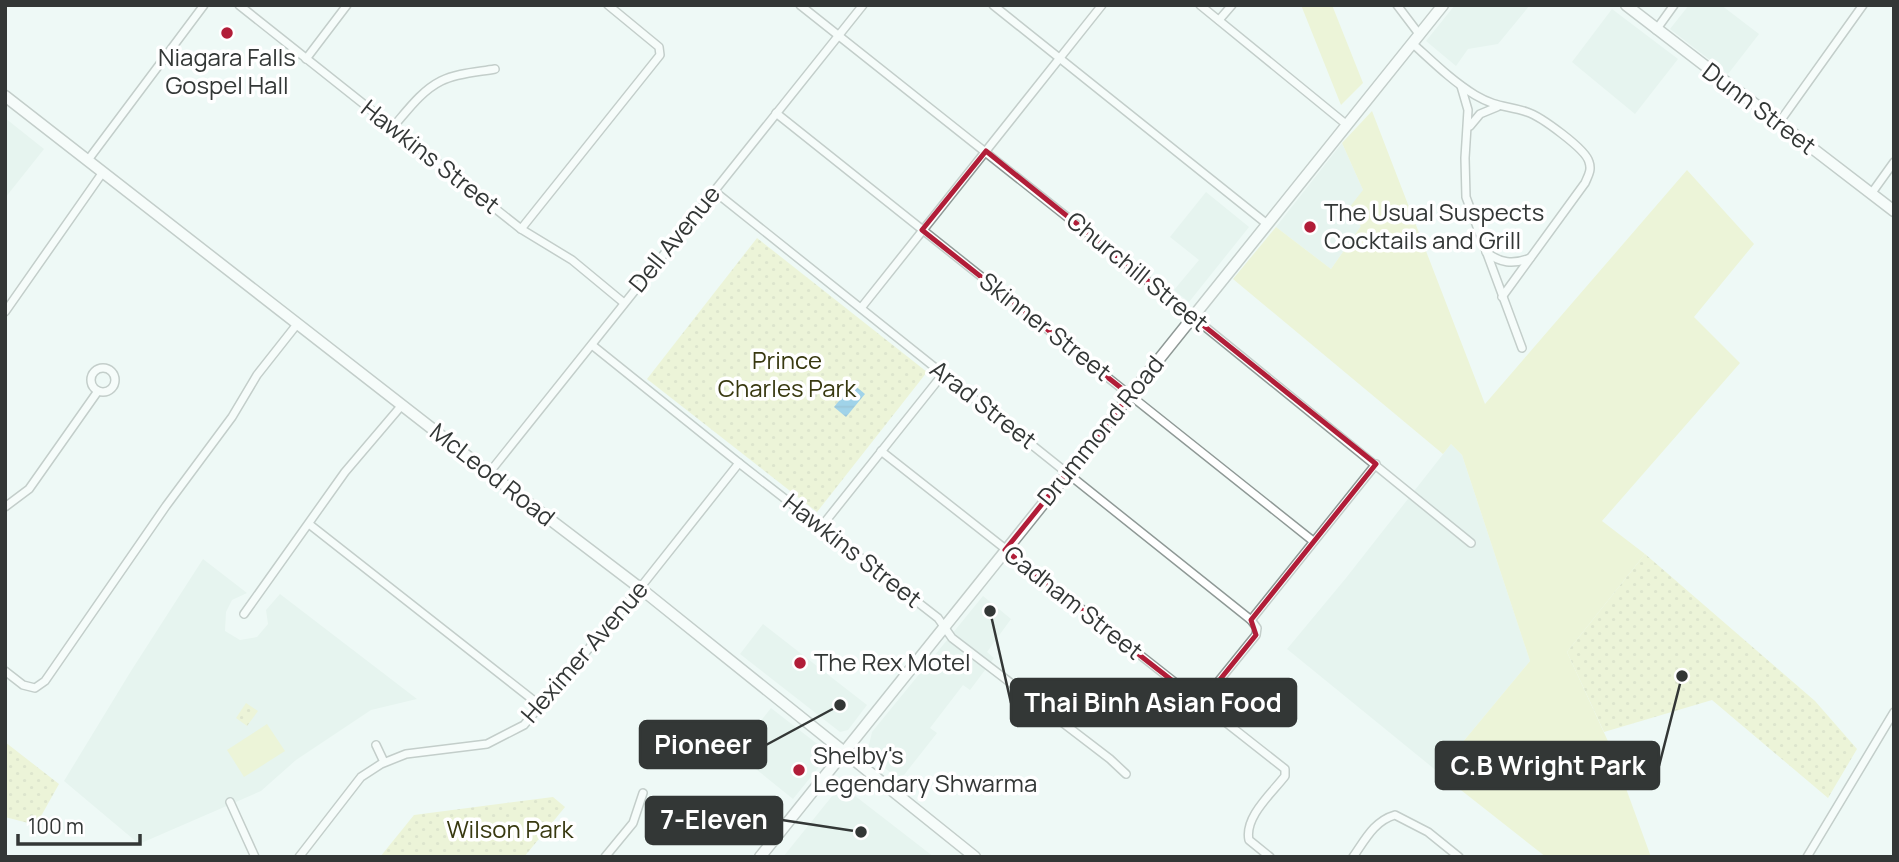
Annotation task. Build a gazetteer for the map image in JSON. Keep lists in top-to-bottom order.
{
  "streets": {
    "main road": ["Dunn Street", "Drummond Road", "McLeod Road"],
    "street": [
      "Hawkins Street",
      "Dell Avenue",
      "Churchill Street",
      "Skinner Street",
      "Arad Street",
      "Cadham Street",
      "Heximer Avenue"
    ]
  },
  "crossings": [
    ["Hawkins Street", "Dell Avenue"],
    ["Hawkins Street", "Drummond Road"],
    ["Hawkins Street", "Heximer Avenue"],
    ["Dell Avenue", "Churchill Street"],
    ["Dell Avenue", "Skinner Street"],
    ["Dell Avenue", "Arad Street"],
    ["Dell Avenue", "McLeod Road"],
    ["Churchill Street", "Drummond Road"],
    ["Skinner Street", "Drummond Road"],
    ["Arad Street", "Drummond Road"],
    ["Drummond Road", "McLeod Road"],
    ["Drummond Road", "Cadham Street"],
    ["McLeod Road", "Heximer Avenue"]
  ],
  "parks": ["Prince Charles Park", "Wilson Park"],
  "places": [
    "Niagara Falls Gospel Hall",
    "The Usual Suspects Cocktails and Grill",
    "Thai Binh Asian Food",
    "The Rex Motel",
    "C.B Wright Park",
    "Pioneer",
    "Shelby's Legendary Shwarma",
    "7-Eleven"
  ],
  "scale_bar": "100 m"
}
